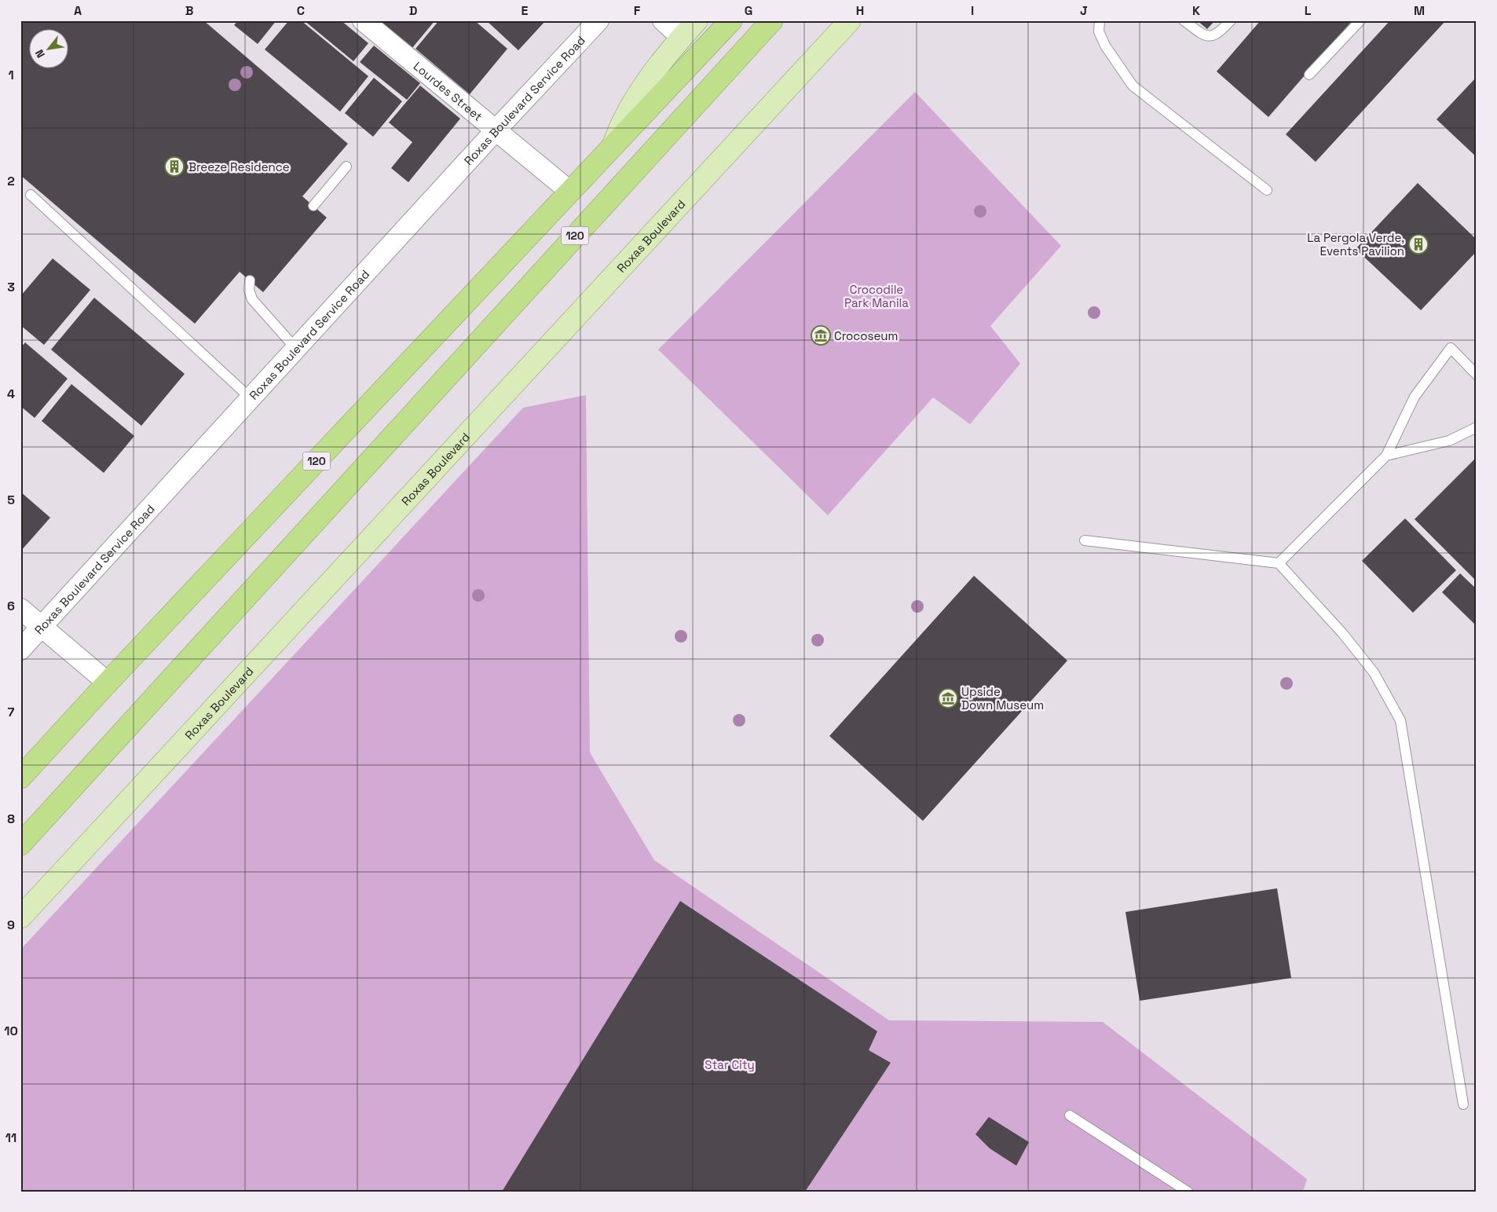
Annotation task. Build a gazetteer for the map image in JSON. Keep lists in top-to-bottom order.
{
  "streets": {
    "highway": ["120"],
    "main road": ["Roxas Boulevard"],
    "street": ["Lourdes Street", "Roxas Boulevard Service Road"]
  },
  "crossings": [
    ["Lourdes Street", "Roxas Boulevard Service Road"],
    ["Lourdes Street", "120"]
  ],
  "parks": ["Crocodile Park Manila", "Star City"],
  "places": {
    "building": ["Breeze Residence", "La Pergola Verde, Events Pavilion"],
    "museum": ["Crocoseum", "Upside Down Museum"]
  },
  "north": "bottom left",
  "grid": {
    "columns": [
      "A",
      "B",
      "C",
      "D",
      "E",
      "F",
      "G",
      "H",
      "I",
      "J",
      "K",
      "L",
      "M"
    ],
    "rows": [
      "1",
      "2",
      "3",
      "4",
      "5",
      "6",
      "7",
      "8",
      "9",
      "10",
      "11"
    ]
  }
}
